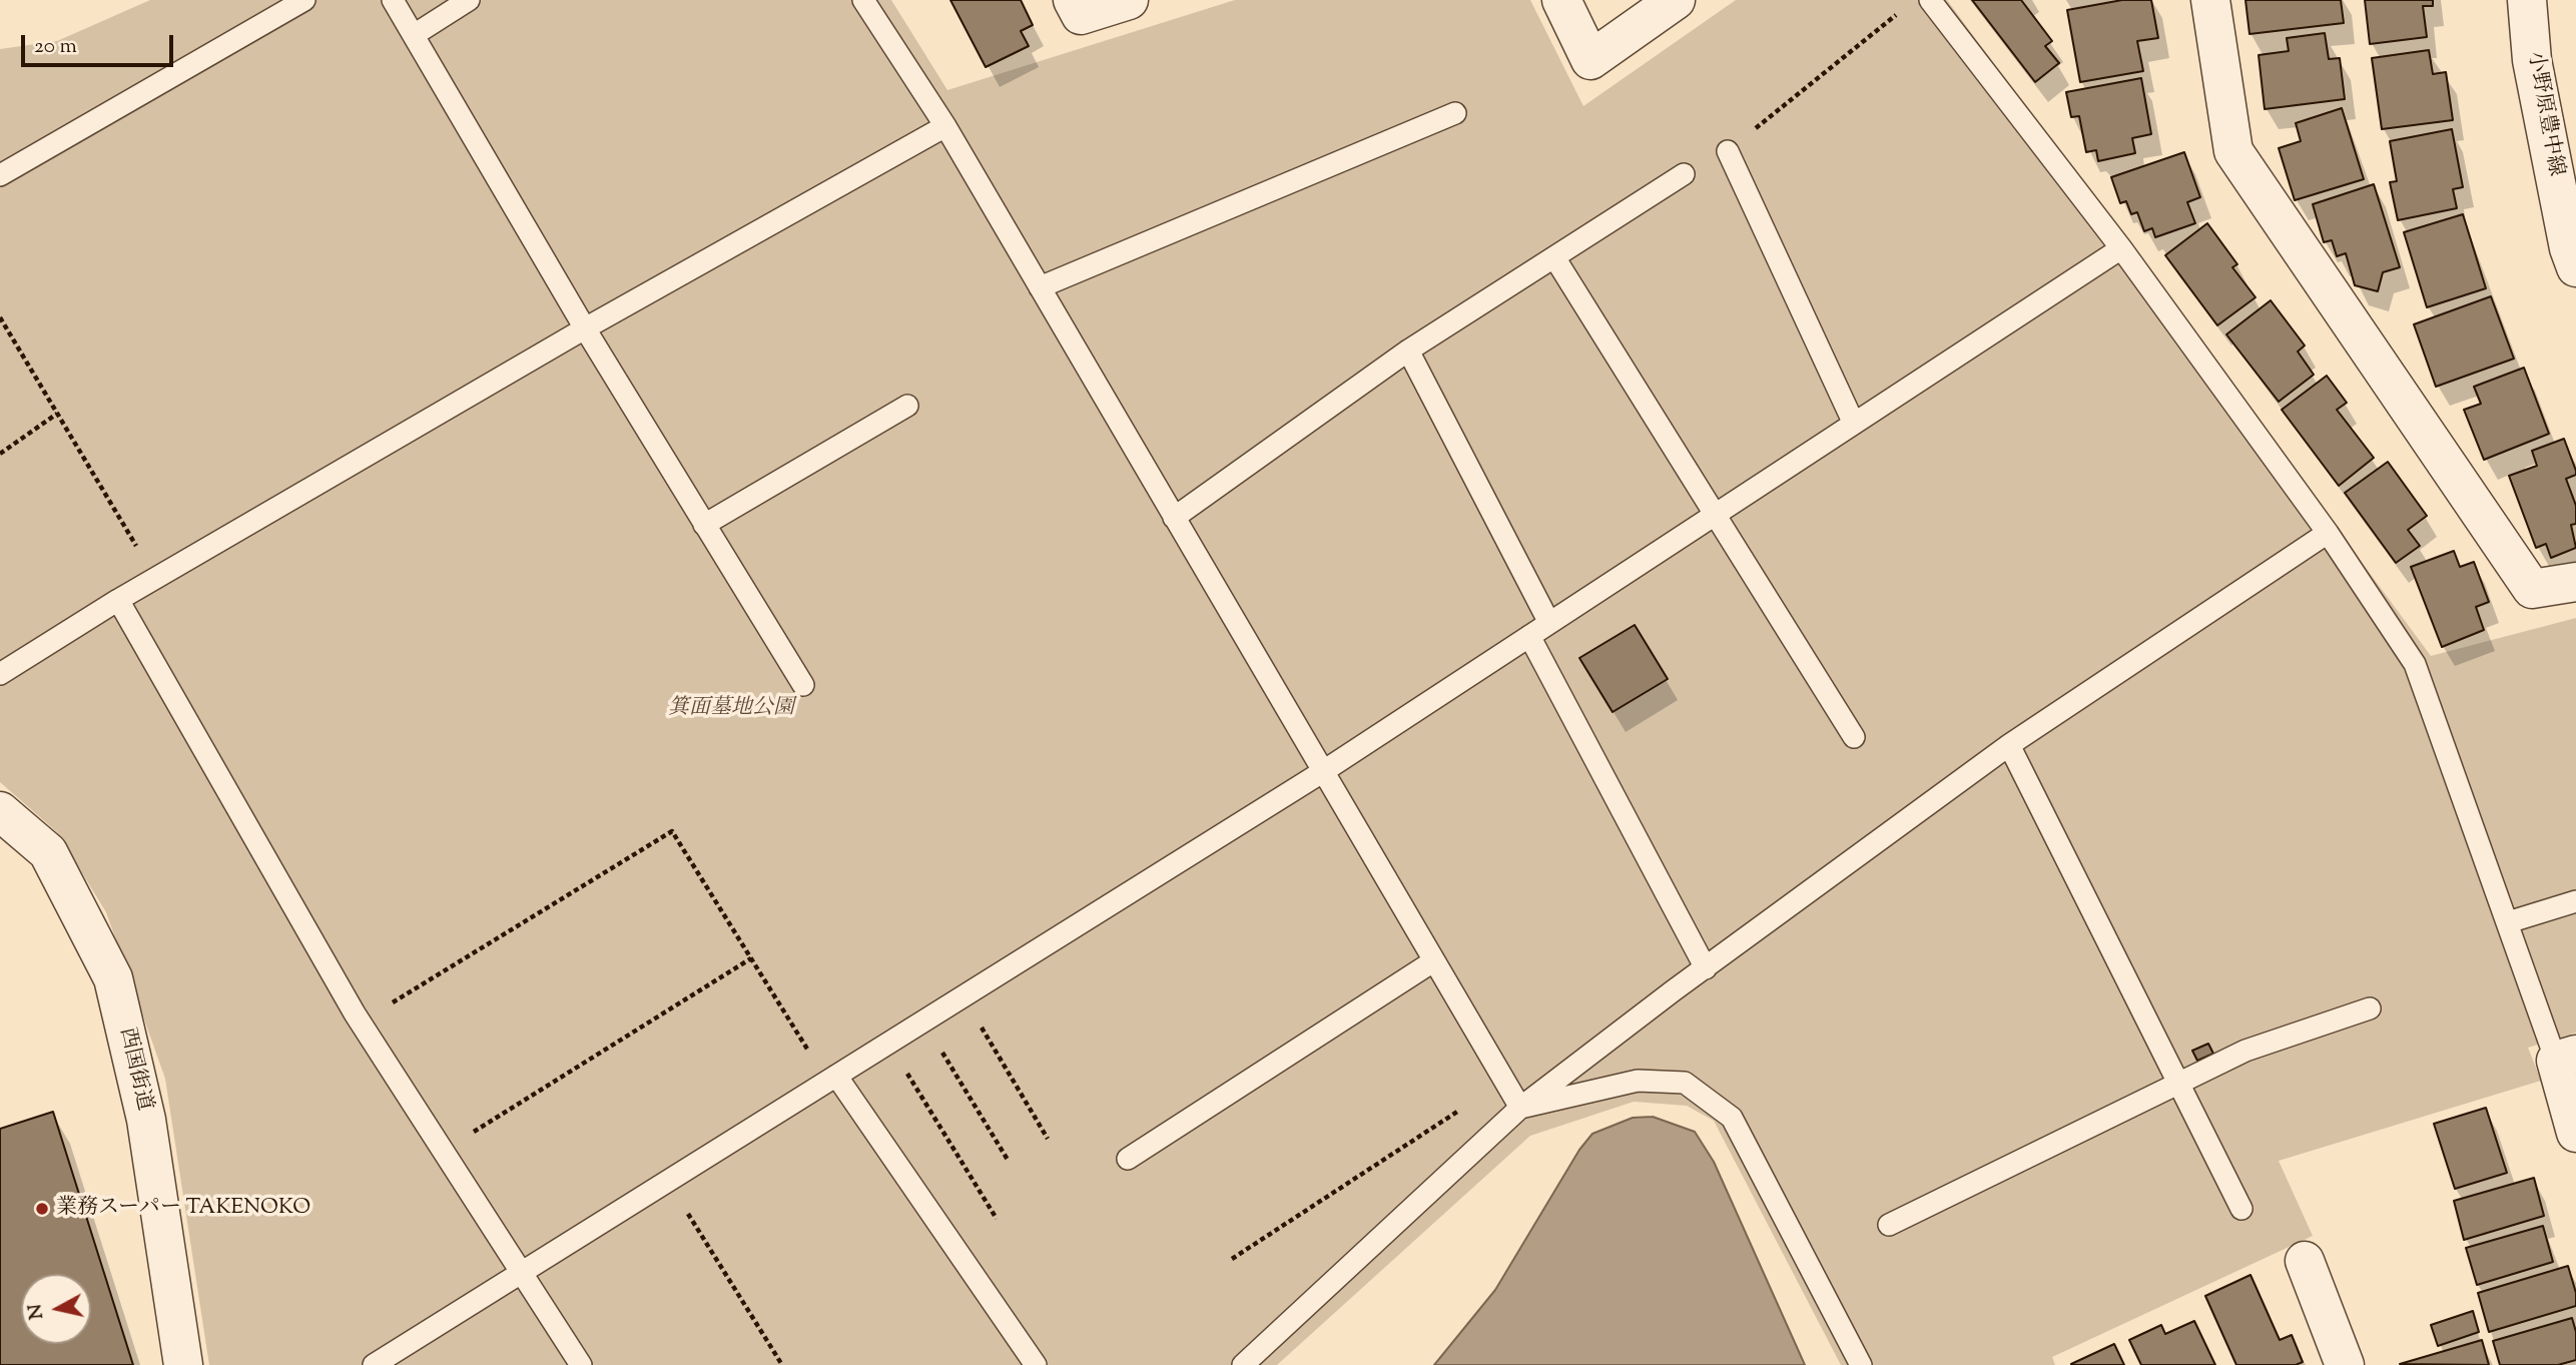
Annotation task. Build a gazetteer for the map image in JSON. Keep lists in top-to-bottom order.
{
  "streets": {
    "street": ["小野原豊中線", "西国街道"]
  },
  "parks": ["箕面墓地公園"],
  "places": ["業務スーパー TAKENOKO"],
  "scale_bar": "20 m",
  "north": "left"
}
